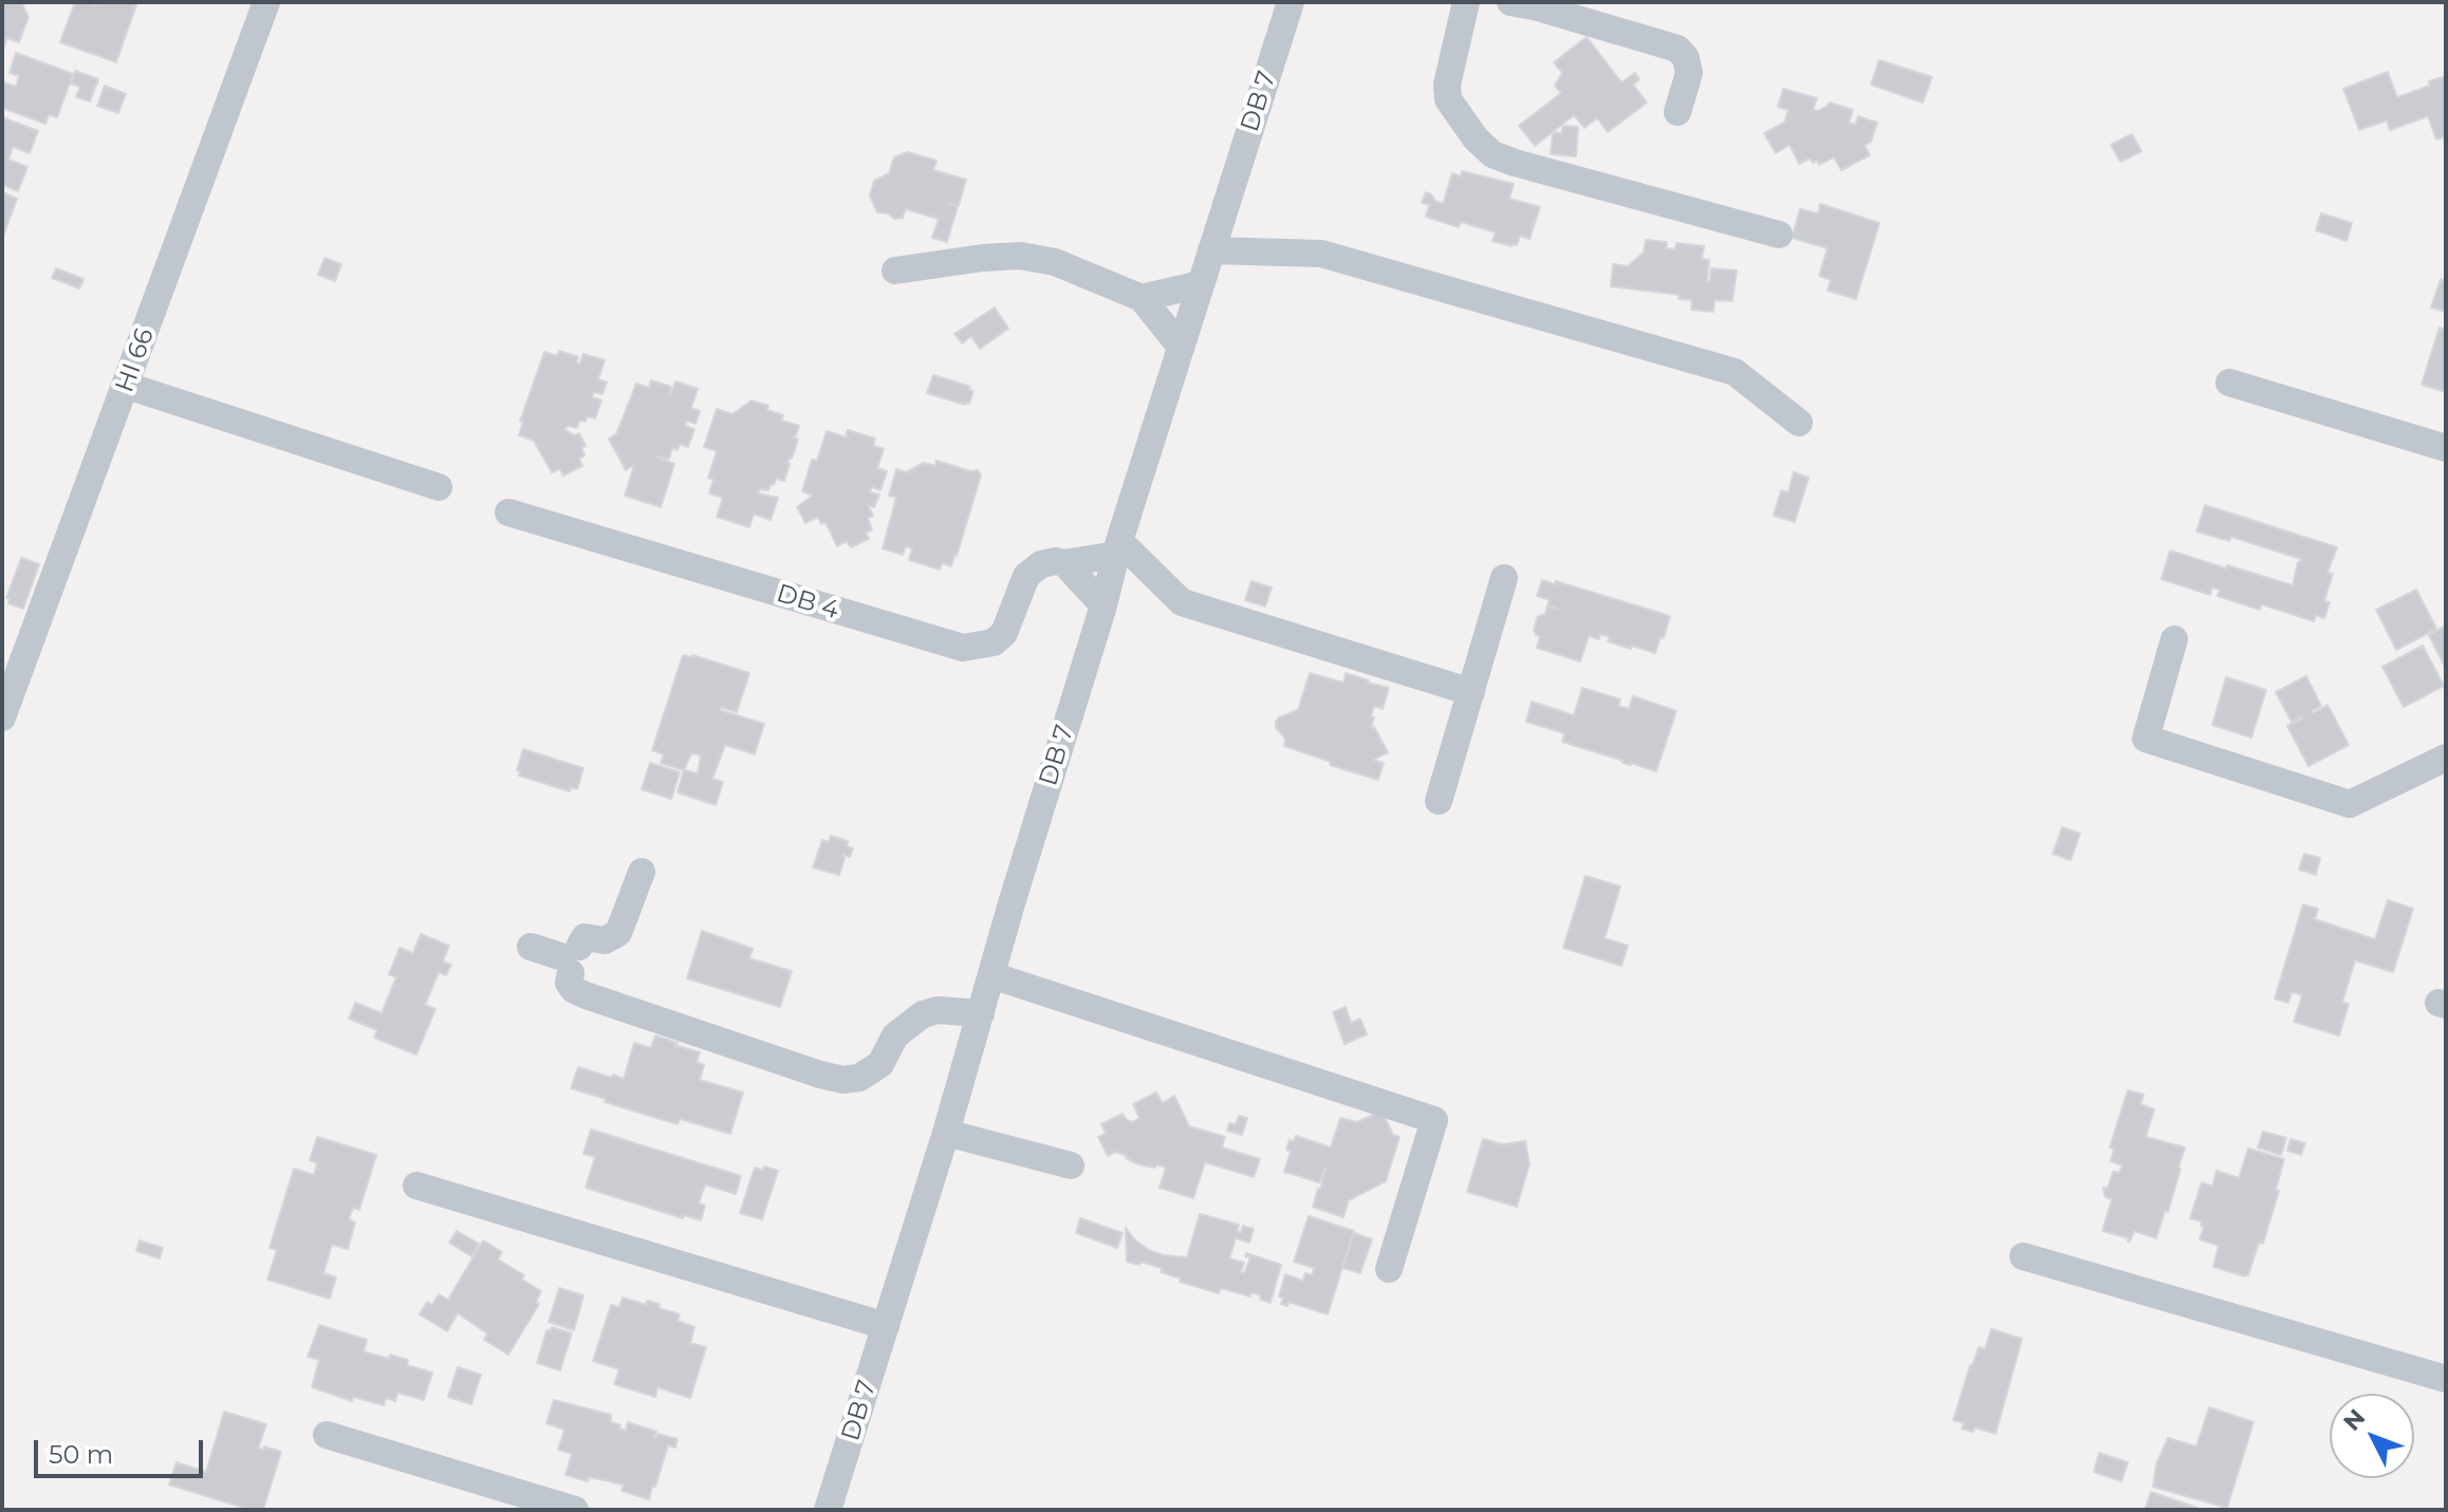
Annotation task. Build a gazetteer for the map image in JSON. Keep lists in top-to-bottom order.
{
  "streets": {
    "street": ["DB 7", "HI 66", "DB 4"]
  },
  "crossings": [
    ["DB 7", "DB 4"]
  ],
  "scale_bar": "50 m",
  "north": "top left"
}
